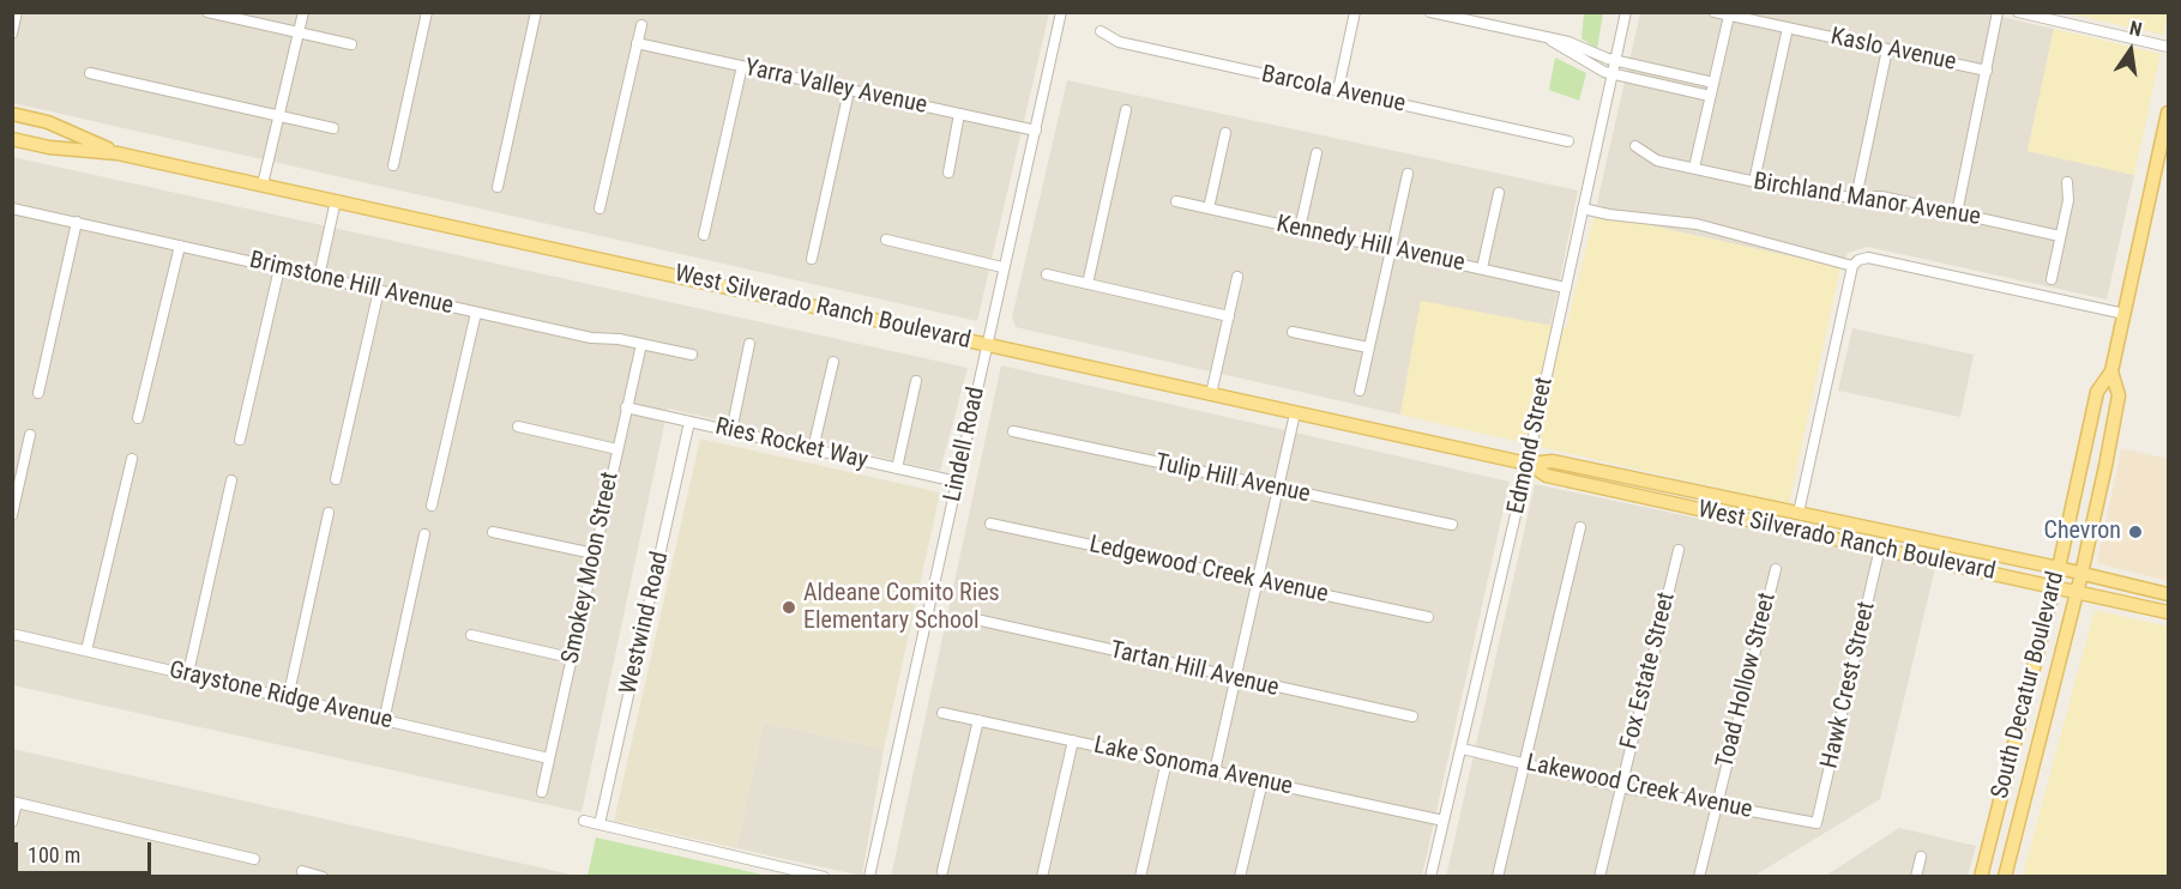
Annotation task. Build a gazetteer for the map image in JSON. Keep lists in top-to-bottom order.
{
  "streets": {
    "main road": ["West Silverado Ranch Boulevard", "South Decatur Boulevard"],
    "street": [
      "Kaslo Avenue",
      "Yarra Valley Avenue",
      "Barcola Avenue",
      "Birchland Manor Avenue",
      "Kennedy Hill Avenue",
      "Brimstone Hill Avenue",
      "Ries Rocket Way",
      "Lindell Road",
      "Edmond Street",
      "Tulip Hill Avenue",
      "Smokey Moon Street",
      "Ledgewood Creek Avenue",
      "Westwind Road",
      "Tartan Hill Avenue",
      "Fox Estate Street",
      "Toad Hollow Street",
      "Hawk Crest Street",
      "Graystone Ridge Avenue",
      "Lake Sonoma Avenue",
      "Lakewood Creek Avenue"
    ]
  },
  "crossings": [
    ["Yarra Valley Avenue", "Lindell Road"],
    ["Kennedy Hill Avenue", "Edmond Street"],
    ["Brimstone Hill Avenue", "Smokey Moon Street"],
    ["West Silverado Ranch Boulevard", "Lindell Road"],
    ["West Silverado Ranch Boulevard", "Edmond Street"],
    ["West Silverado Ranch Boulevard", "Hawk Crest Street"],
    ["West Silverado Ranch Boulevard", "South Decatur Boulevard"],
    ["Ries Rocket Way", "Lindell Road"],
    ["Ries Rocket Way", "Smokey Moon Street"],
    ["Ries Rocket Way", "Westwind Road"],
    ["Edmond Street", "Lake Sonoma Avenue"],
    ["Edmond Street", "Lakewood Creek Avenue"],
    ["Smokey Moon Street", "Graystone Ridge Avenue"],
    ["Fox Estate Street", "Lakewood Creek Avenue"],
    ["Toad Hollow Street", "Lakewood Creek Avenue"],
    ["Hawk Crest Street", "Lakewood Creek Avenue"]
  ],
  "places": ["Chevron", "Aldeane Comito Ries Elementary School"],
  "scale_bar": "100 m",
  "north": "top"
}
